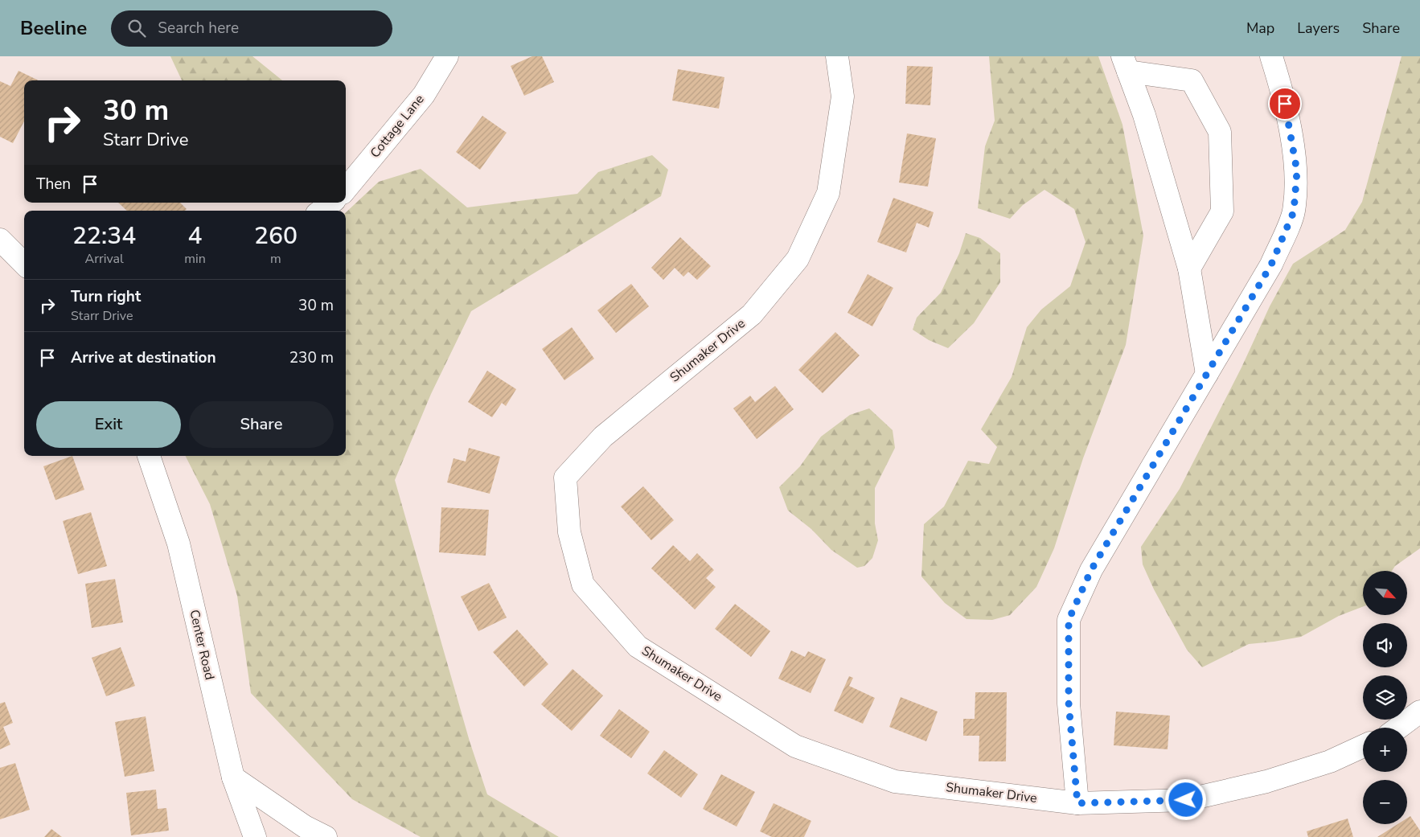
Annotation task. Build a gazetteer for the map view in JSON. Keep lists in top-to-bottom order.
{
  "streets": {
    "street": ["Cottage Lane", "Shumaker Drive", "Center Road"]
  },
  "north": "bottom right",
  "page": {
    "header": "Beeline",
    "search": "Search here",
    "nav": ["Map", "Layers", "Share"],
    "turn": ["30 m", "Starr Drive"],
    "then": "Then",
    "eta": [
      "22:34",
      "Arrival",
      "4",
      "min",
      "260",
      "m"
    ],
    "list": [
      {
        "name": "Turn right",
        "note": "Starr Drive",
        "value": "30 m"
      },
      {
        "name": "Arrive at destination",
        "value": "230 m"
      }
    ],
    "buttons": ["Exit", "Share"],
    "map_buttons": ["+", "−"]
  }
}
